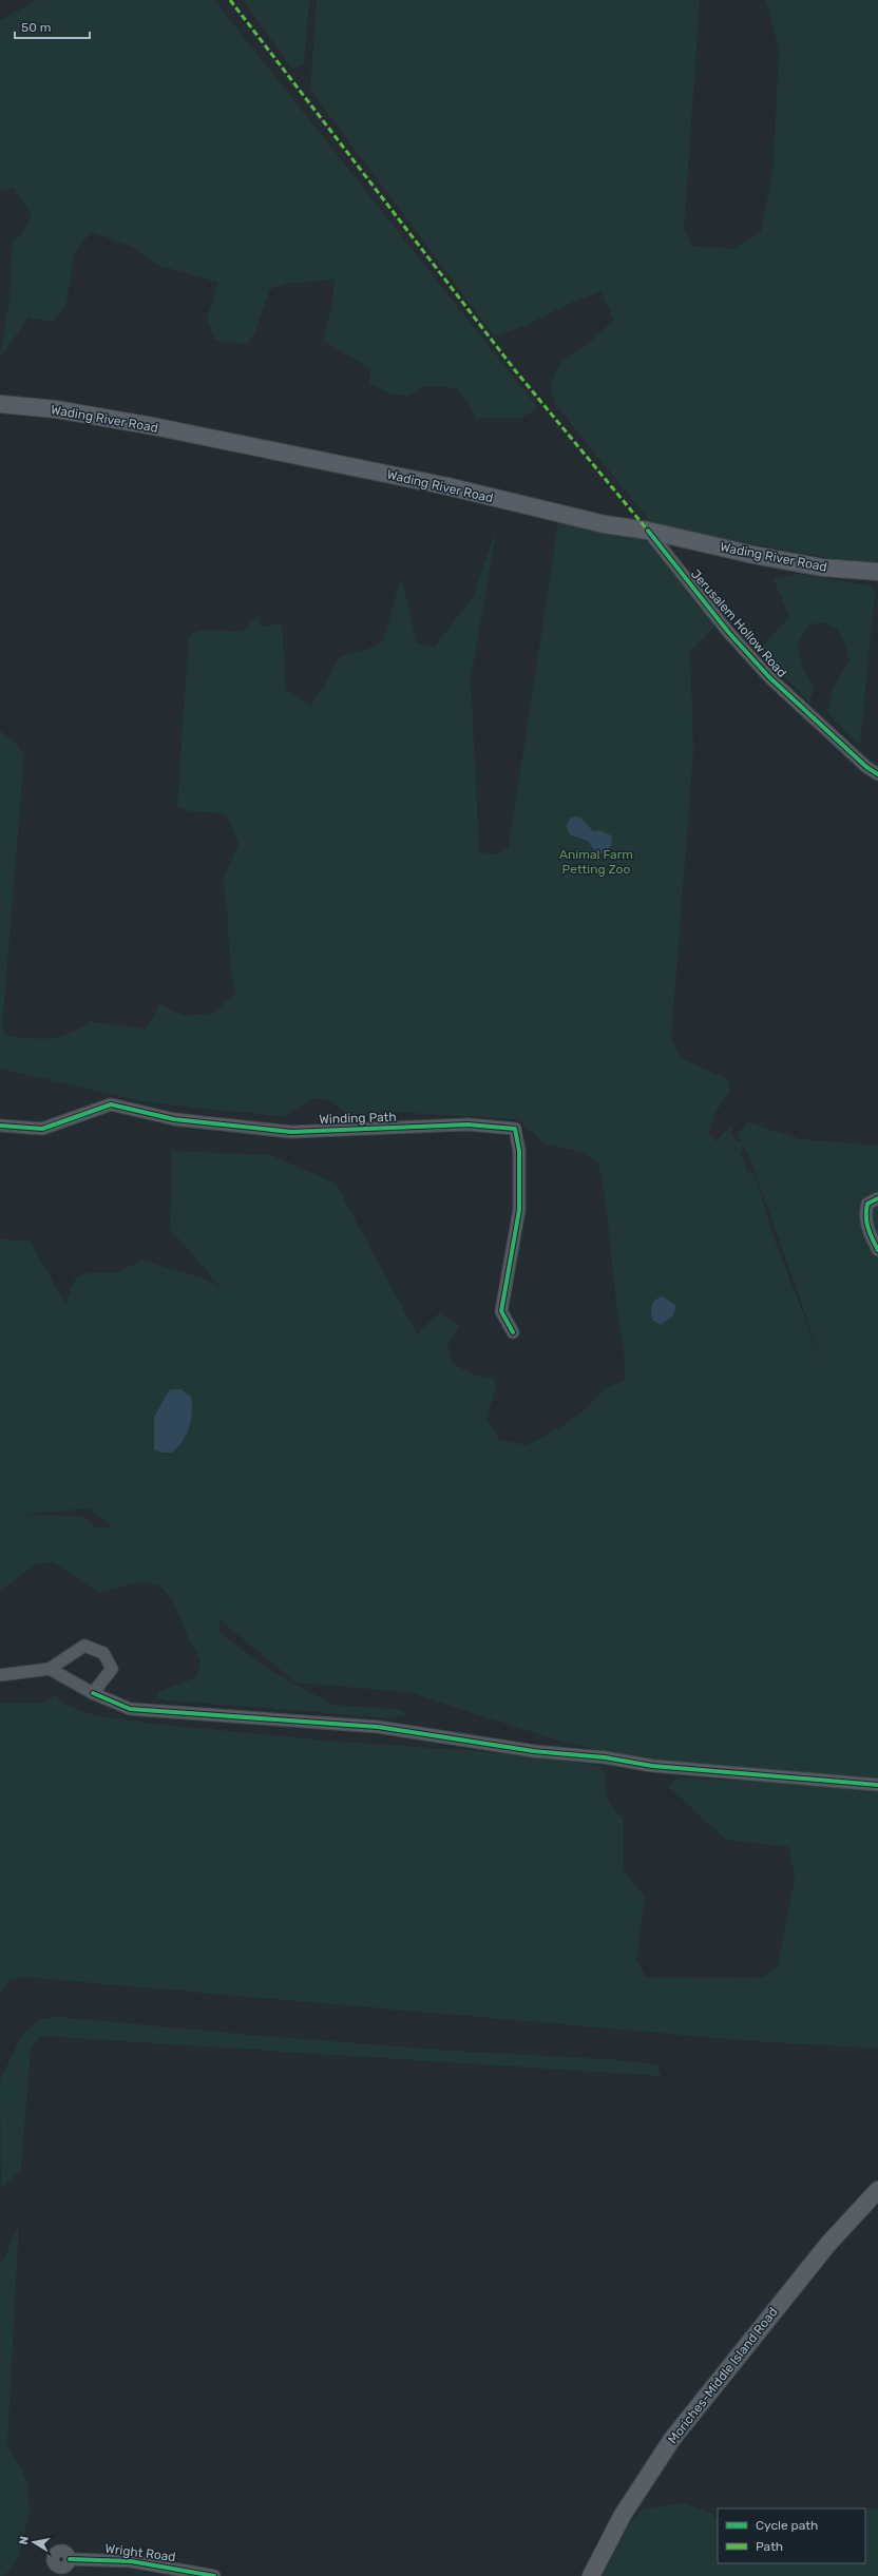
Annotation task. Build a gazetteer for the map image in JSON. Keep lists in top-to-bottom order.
{
  "streets": {
    "main road": ["Wading River Road", "Moriches-Middle Island Road"],
    "street": ["Jerusalem Hollow Road", "Winding Path", "Wright Road"]
  },
  "crossings": [
    ["Wading River Road", "Jerusalem Hollow Road"]
  ],
  "parks": ["Animal Farm Petting Zoo"],
  "legend": ["Cycle path", "Path"],
  "scale_bar": "50 m",
  "north": "left"
}
